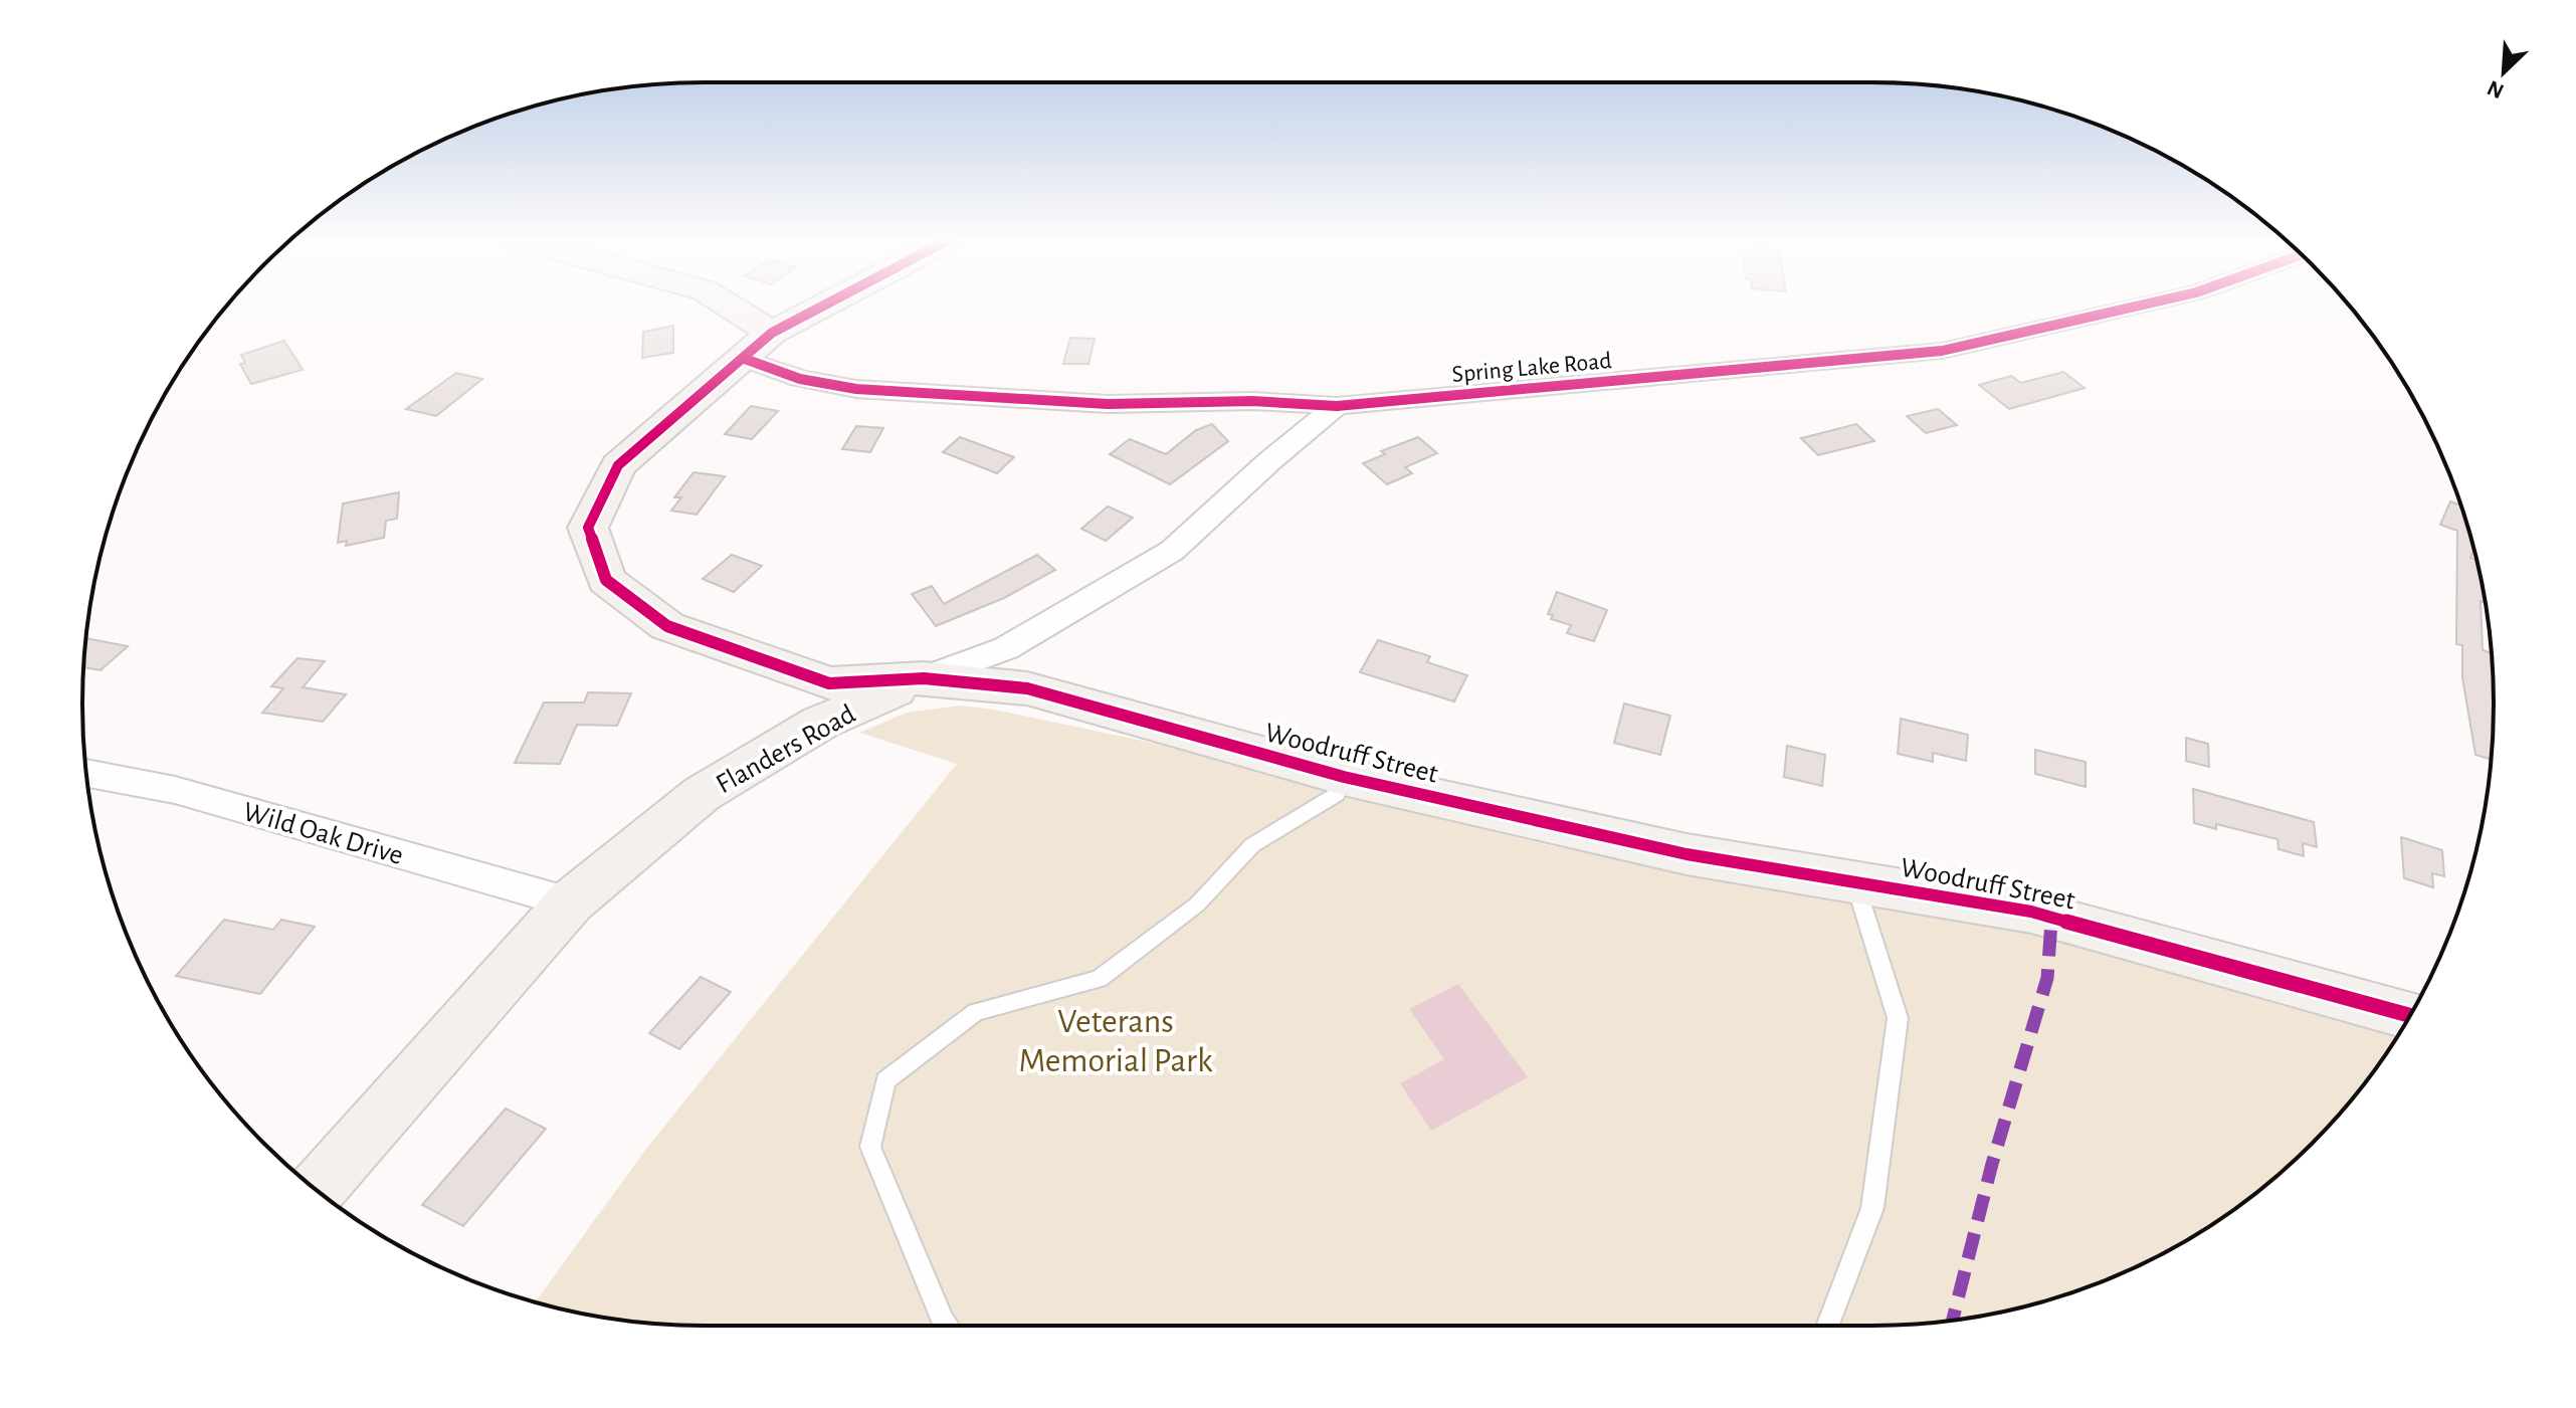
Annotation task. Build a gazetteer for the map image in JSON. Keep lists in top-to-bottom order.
{
  "streets": {
    "street": [
      "Spring Lake Road",
      "Flanders Road",
      "Woodruff Street",
      "Wild Oak Drive"
    ]
  },
  "crossings": [
    ["Spring Lake Road", "Flanders Road"],
    ["Spring Lake Road", "Woodruff Street"],
    ["Flanders Road", "Woodruff Street"],
    ["Flanders Road", "Wild Oak Drive"]
  ],
  "parks": ["Veterans Memorial Park"],
  "north": "bottom left"
}
